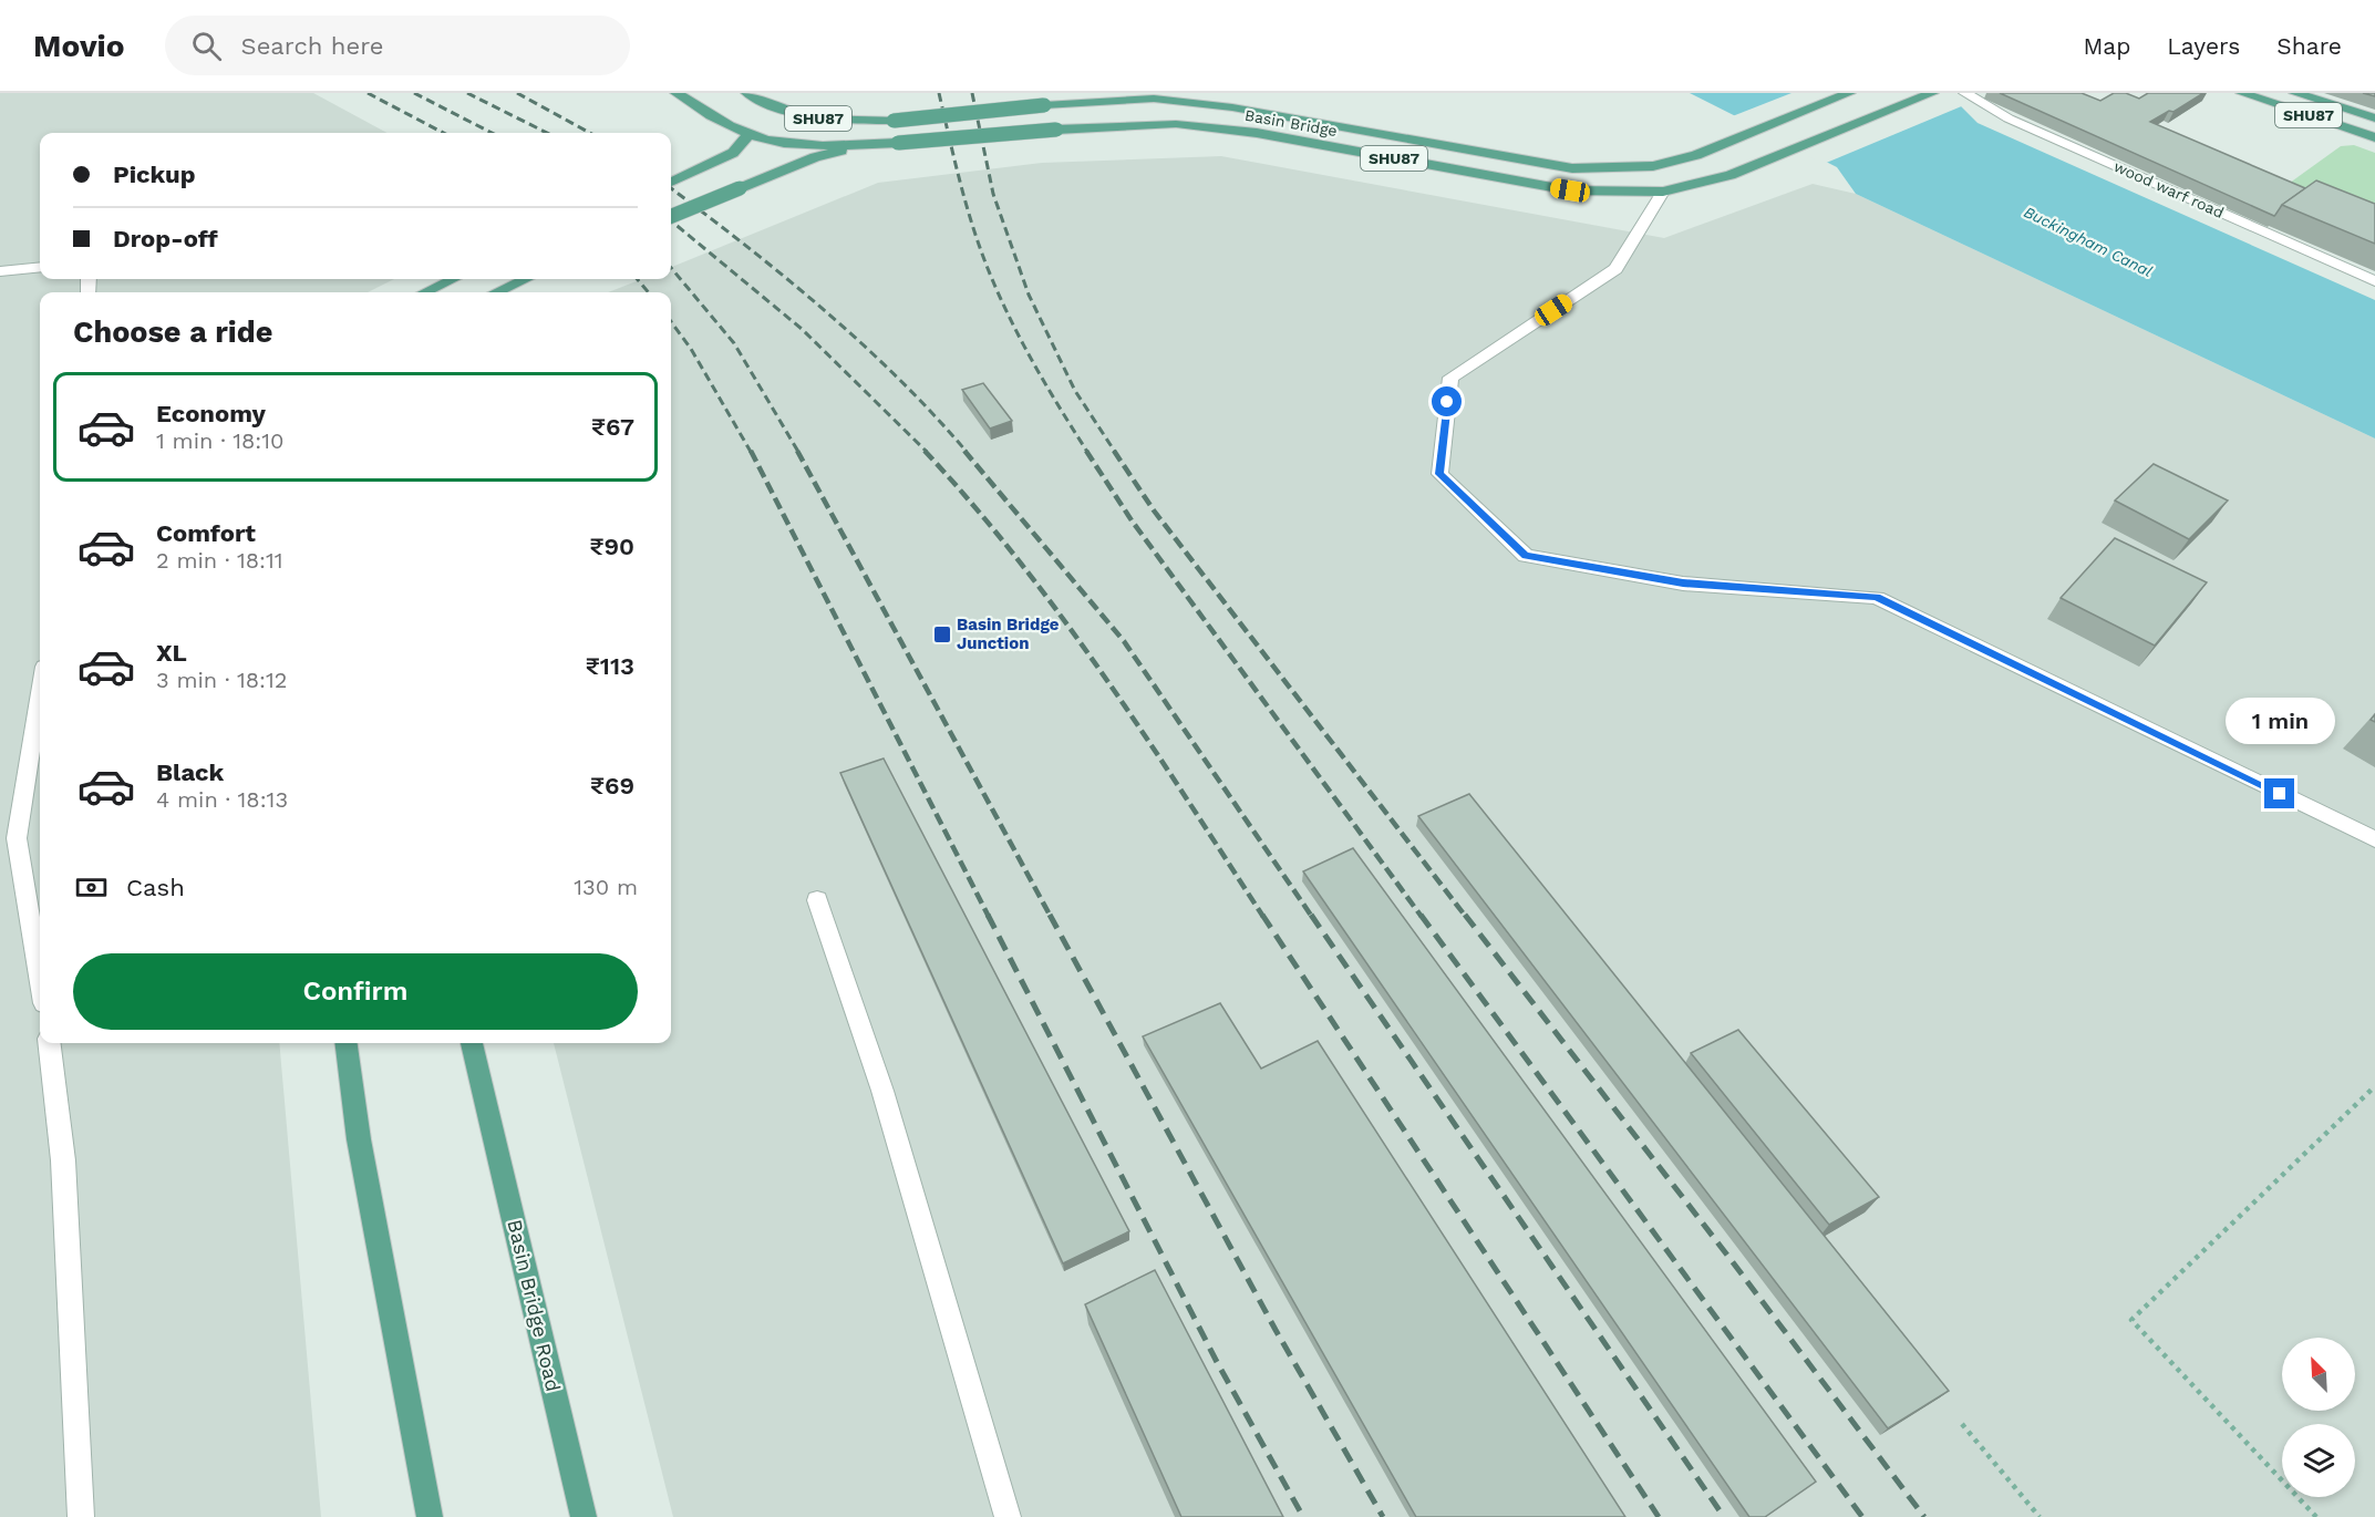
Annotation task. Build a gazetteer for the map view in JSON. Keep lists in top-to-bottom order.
{
  "streets": {
    "main road": ["SHU87", "Basin Bridge", "Basin Bridge Road"],
    "street": ["wood warf road"]
  },
  "water": ["Buckingham Canal"],
  "places": {
    "transit": ["Basin Bridge Junction"]
  },
  "north": "top left",
  "page": {
    "header": "Movio",
    "search": "Search here",
    "nav": ["Map", "Layers", "Share"],
    "banner": ["Pickup", "Drop-off"],
    "heading": "Choose a ride",
    "list": [
      {
        "name": "Economy",
        "note": "1 min · 18:10",
        "value": "₹67"
      },
      {
        "name": "Comfort",
        "note": "2 min · 18:11",
        "value": "₹90"
      },
      {
        "name": "XL",
        "note": "3 min · 18:12",
        "value": "₹113"
      },
      {
        "name": "Black",
        "note": "4 min · 18:13",
        "value": "₹69"
      }
    ],
    "bubble": "1 min",
    "pay": ["Cash", "130 m"],
    "buttons": "Confirm"
  }
}
